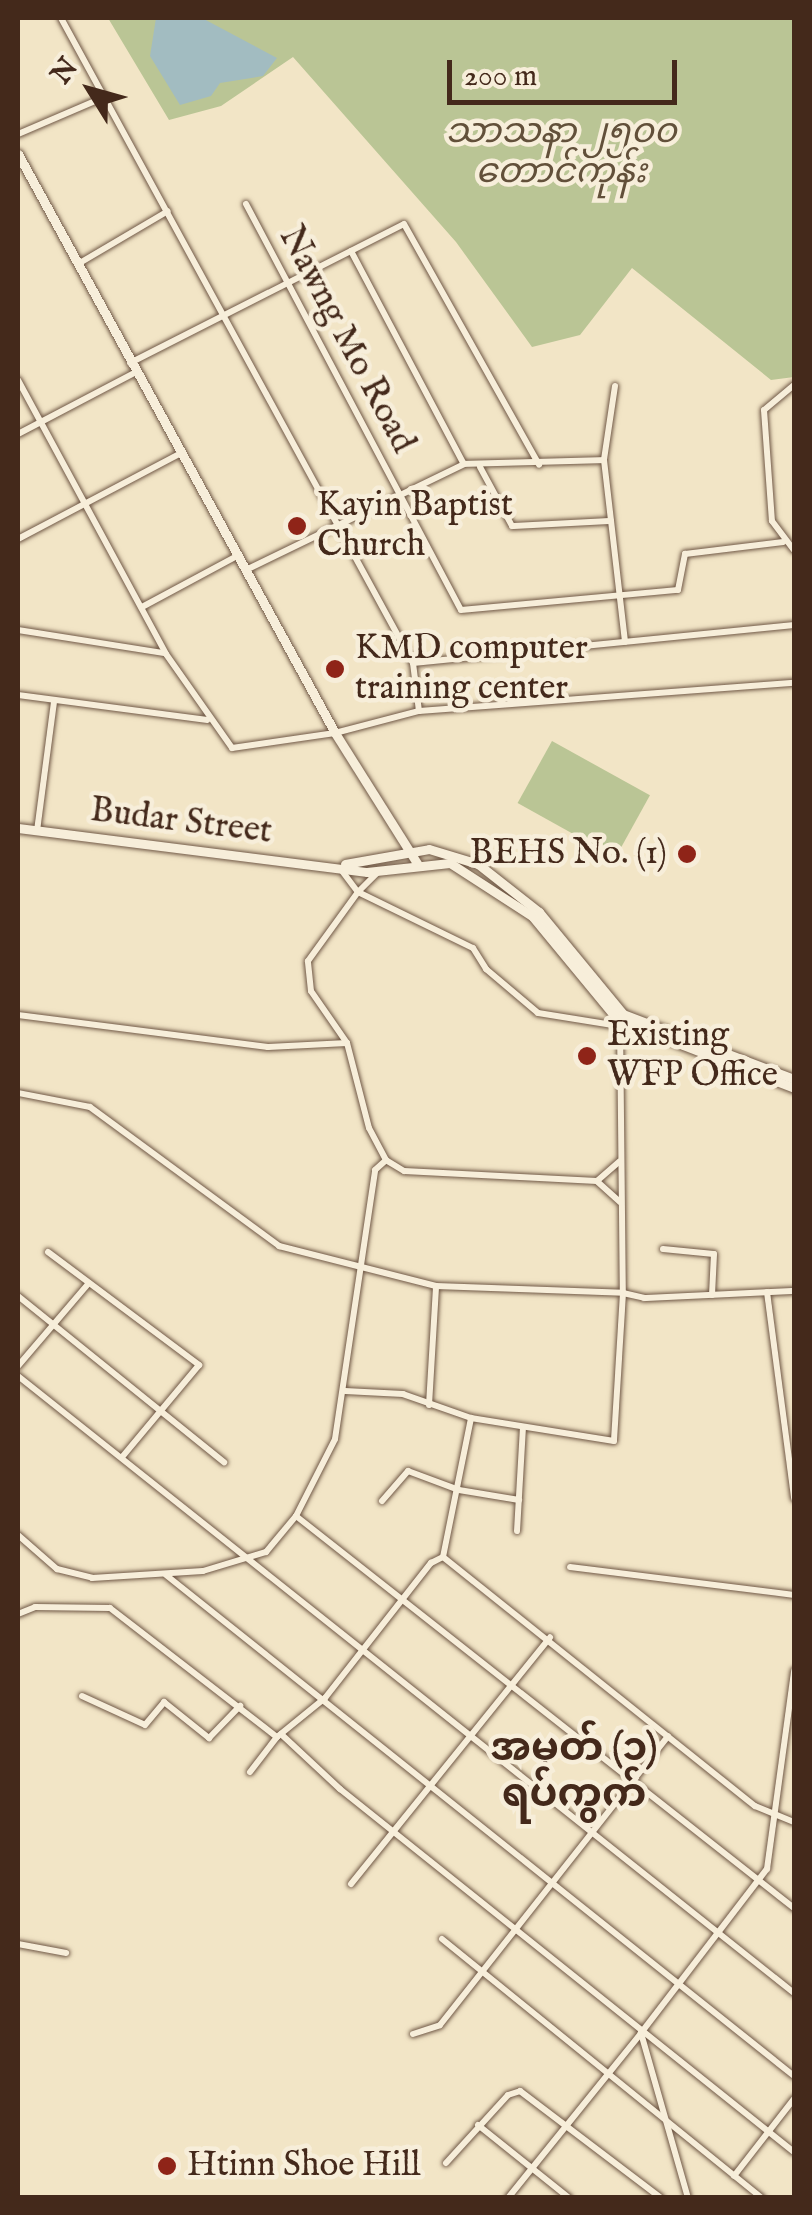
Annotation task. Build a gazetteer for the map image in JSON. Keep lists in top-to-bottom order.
{
  "streets": {
    "main road": ["Budar Street"],
    "street": ["Nawng Mo Road"]
  },
  "districts": ["အမှတ် (၁) ရပ်ကွက်"],
  "parks": ["သာသနာ ၂၅၀၀ တောင်ကုန်း"],
  "places": [
    "Kayin Baptist Church",
    "KMD computer training center",
    "BEHS No. (1)",
    "Existing WFP Office",
    "Htinn Shoe Hill"
  ],
  "scale_bar": "200 m",
  "north": "top left"
}
